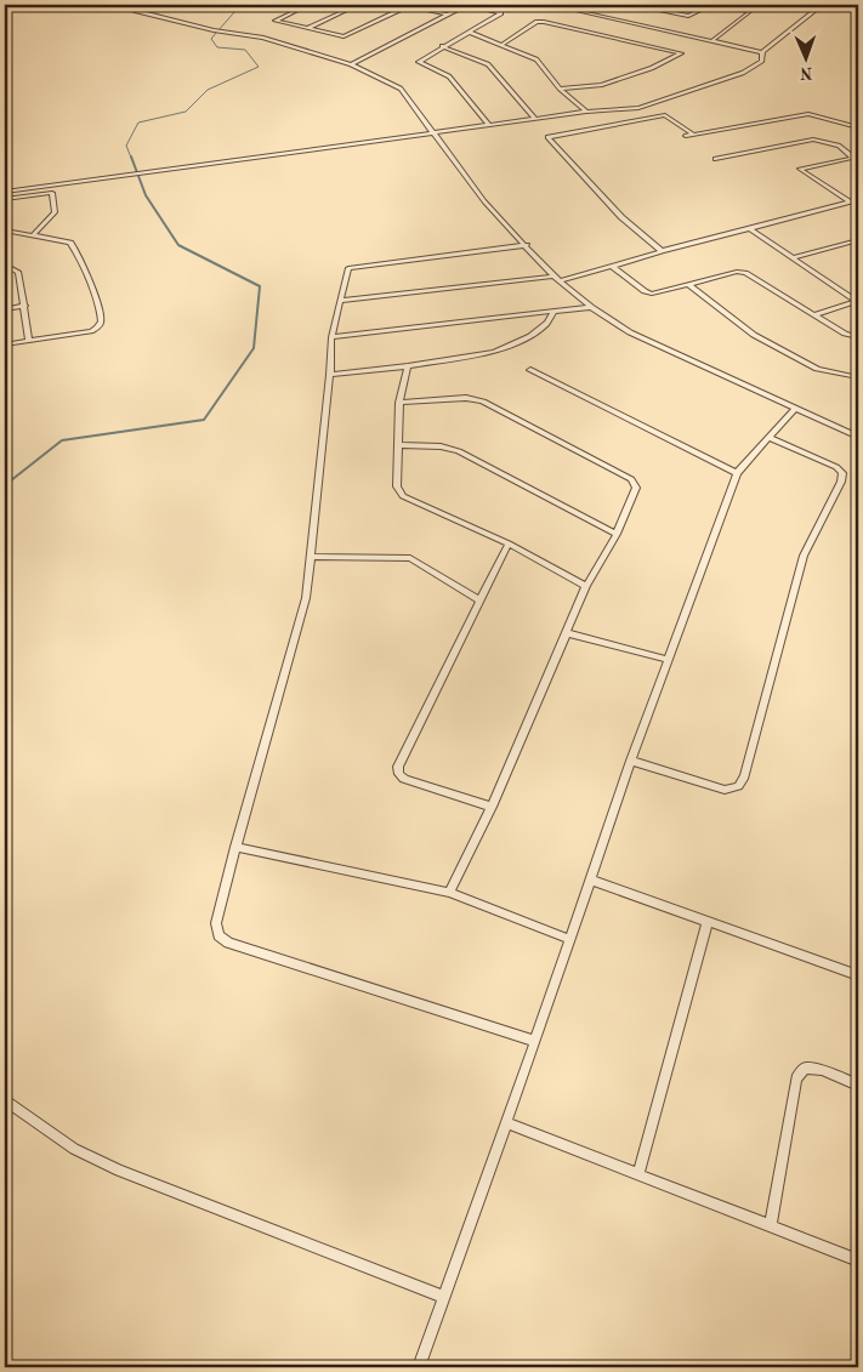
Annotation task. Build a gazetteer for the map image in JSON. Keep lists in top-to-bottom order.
{
  "north": "bottom"
}
